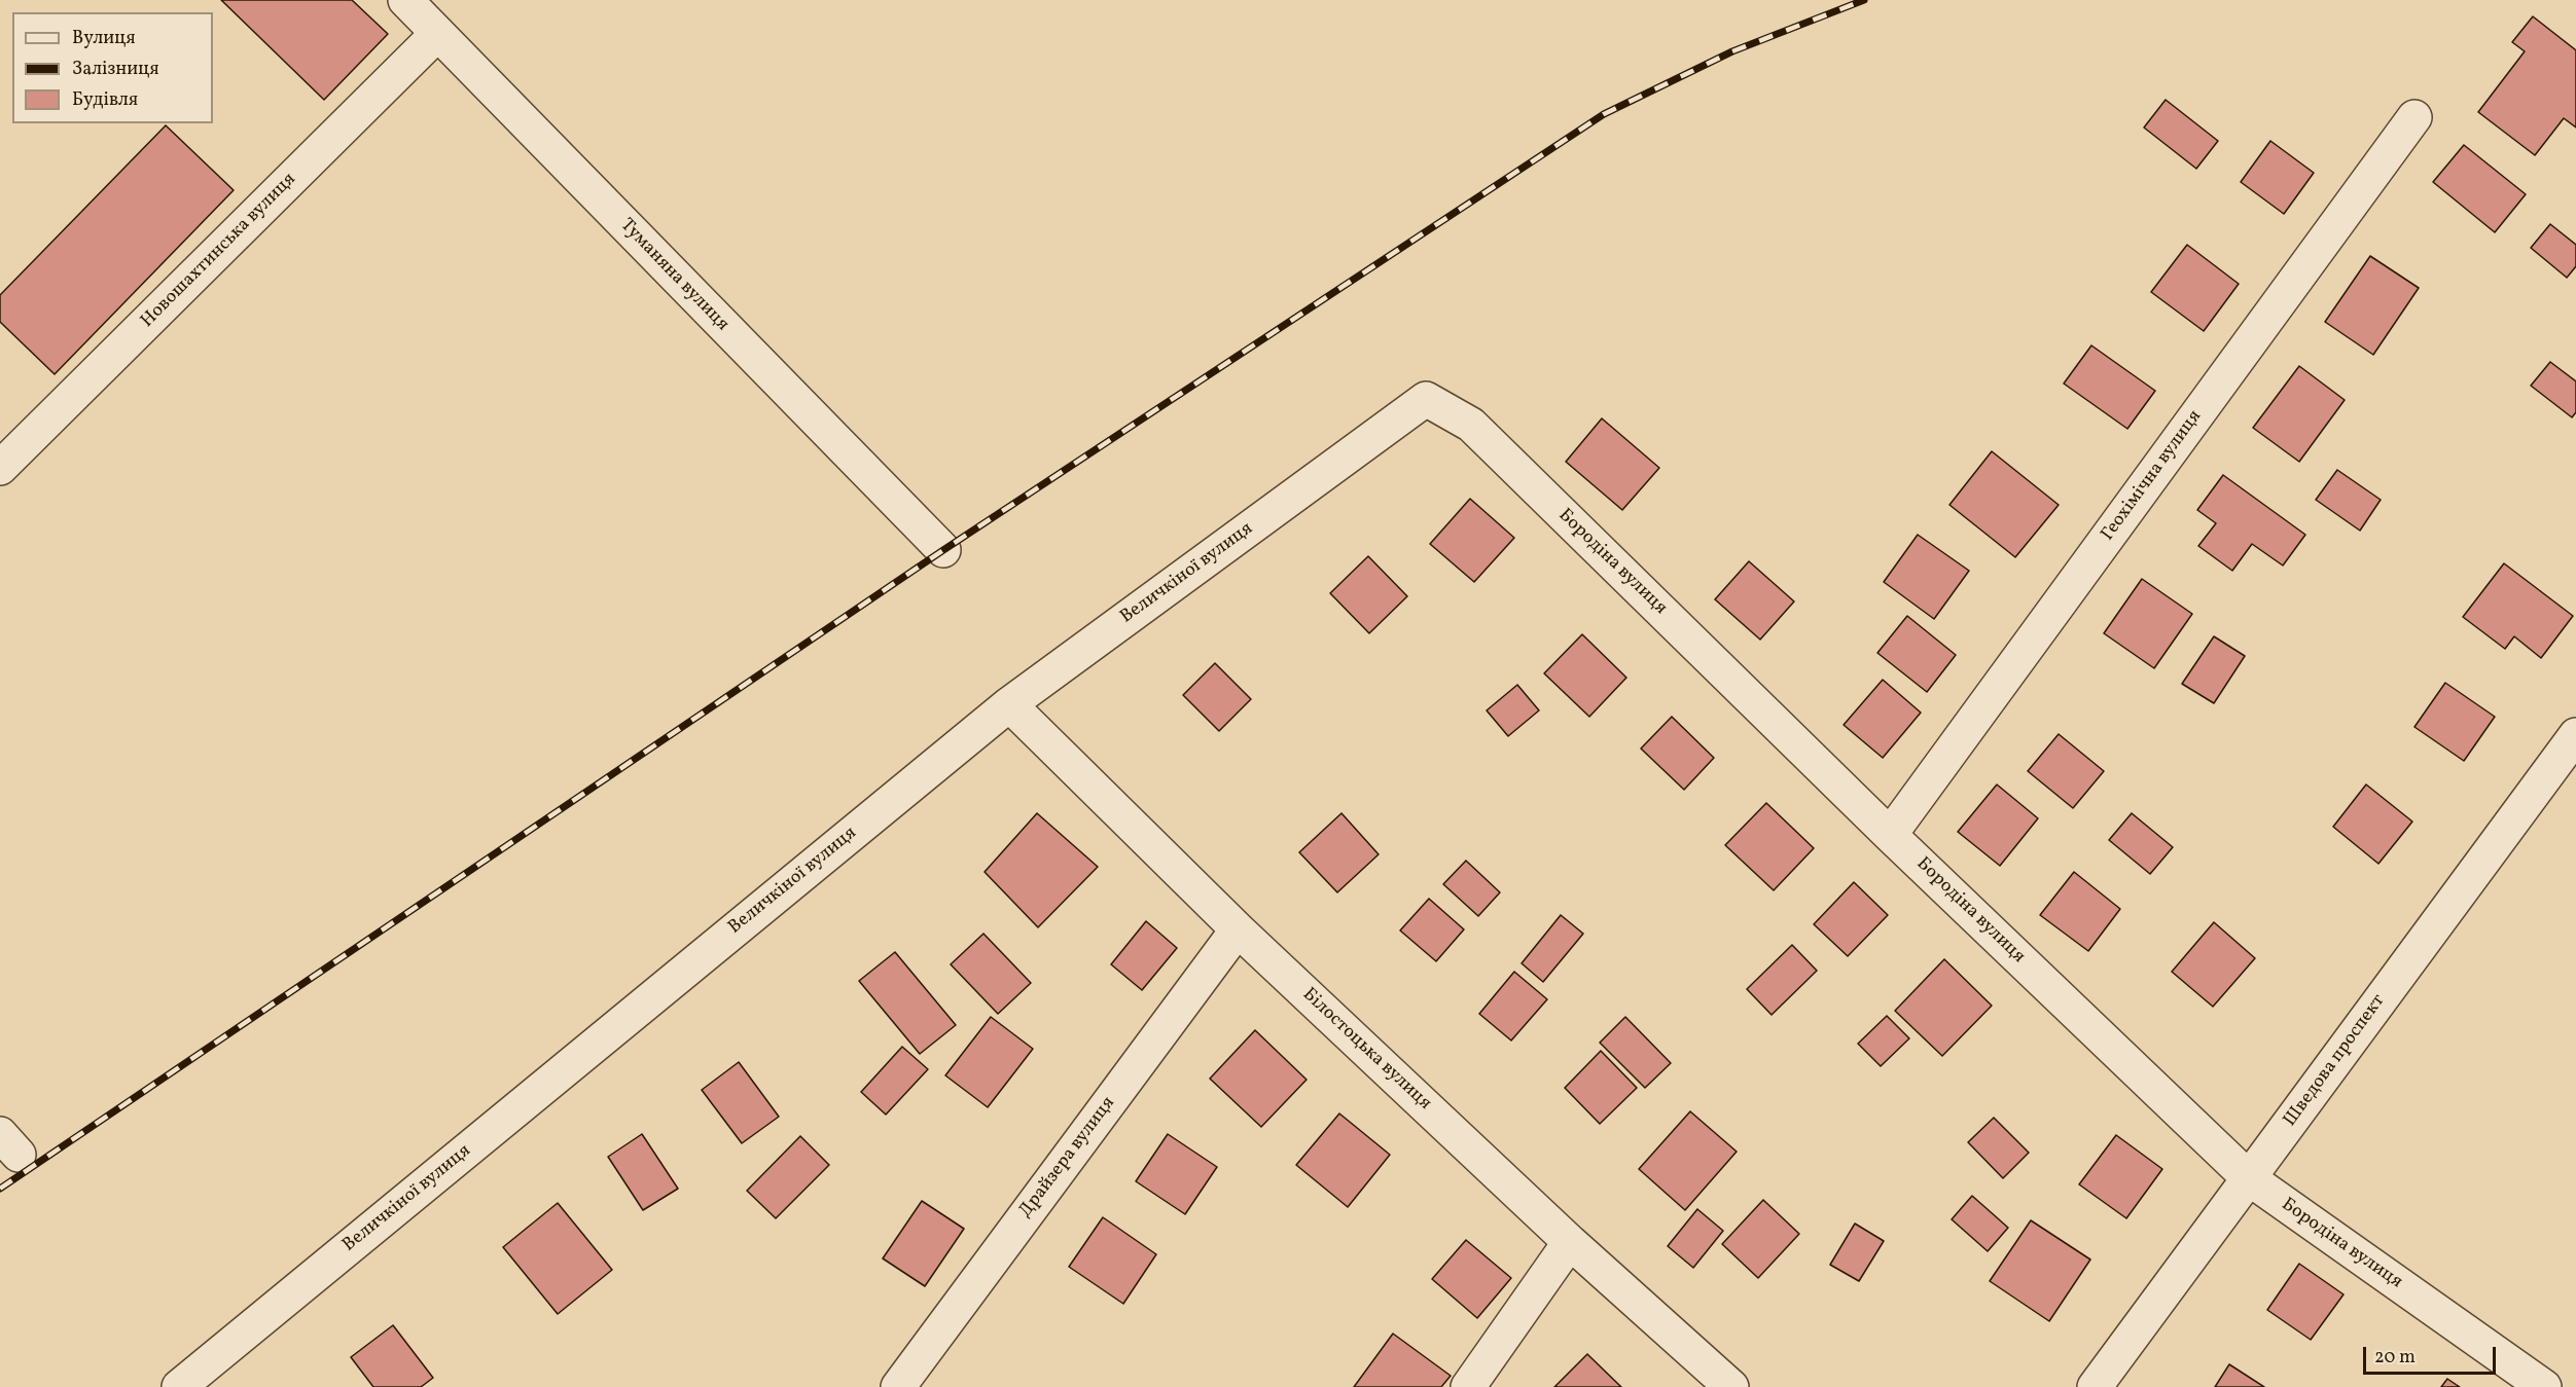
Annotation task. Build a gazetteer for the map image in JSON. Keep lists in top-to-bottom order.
{
  "streets": {
    "street": [
      "Новошахтинська вулиця",
      "Туманяна вулиця",
      "Геохімічна вулиця",
      "Бородіна вулиця",
      "Величкіної вулиця",
      "Білостоцька вулиця",
      "Шведова проспект",
      "Драйзера вулиця"
    ]
  },
  "crossings": [
    ["Новошахтинська вулиця", "Туманяна вулиця"],
    ["Геохімічна вулиця", "Бородіна вулиця"],
    ["Бородіна вулиця", "Величкіної вулиця"],
    ["Бородіна вулиця", "Шведова проспект"],
    ["Величкіної вулиця", "Білостоцька вулиця"],
    ["Білостоцька вулиця", "Драйзера вулиця"]
  ],
  "legend": ["Вулиця", "Залізниця", "Будівля"],
  "scale_bar": "20 m"
}
